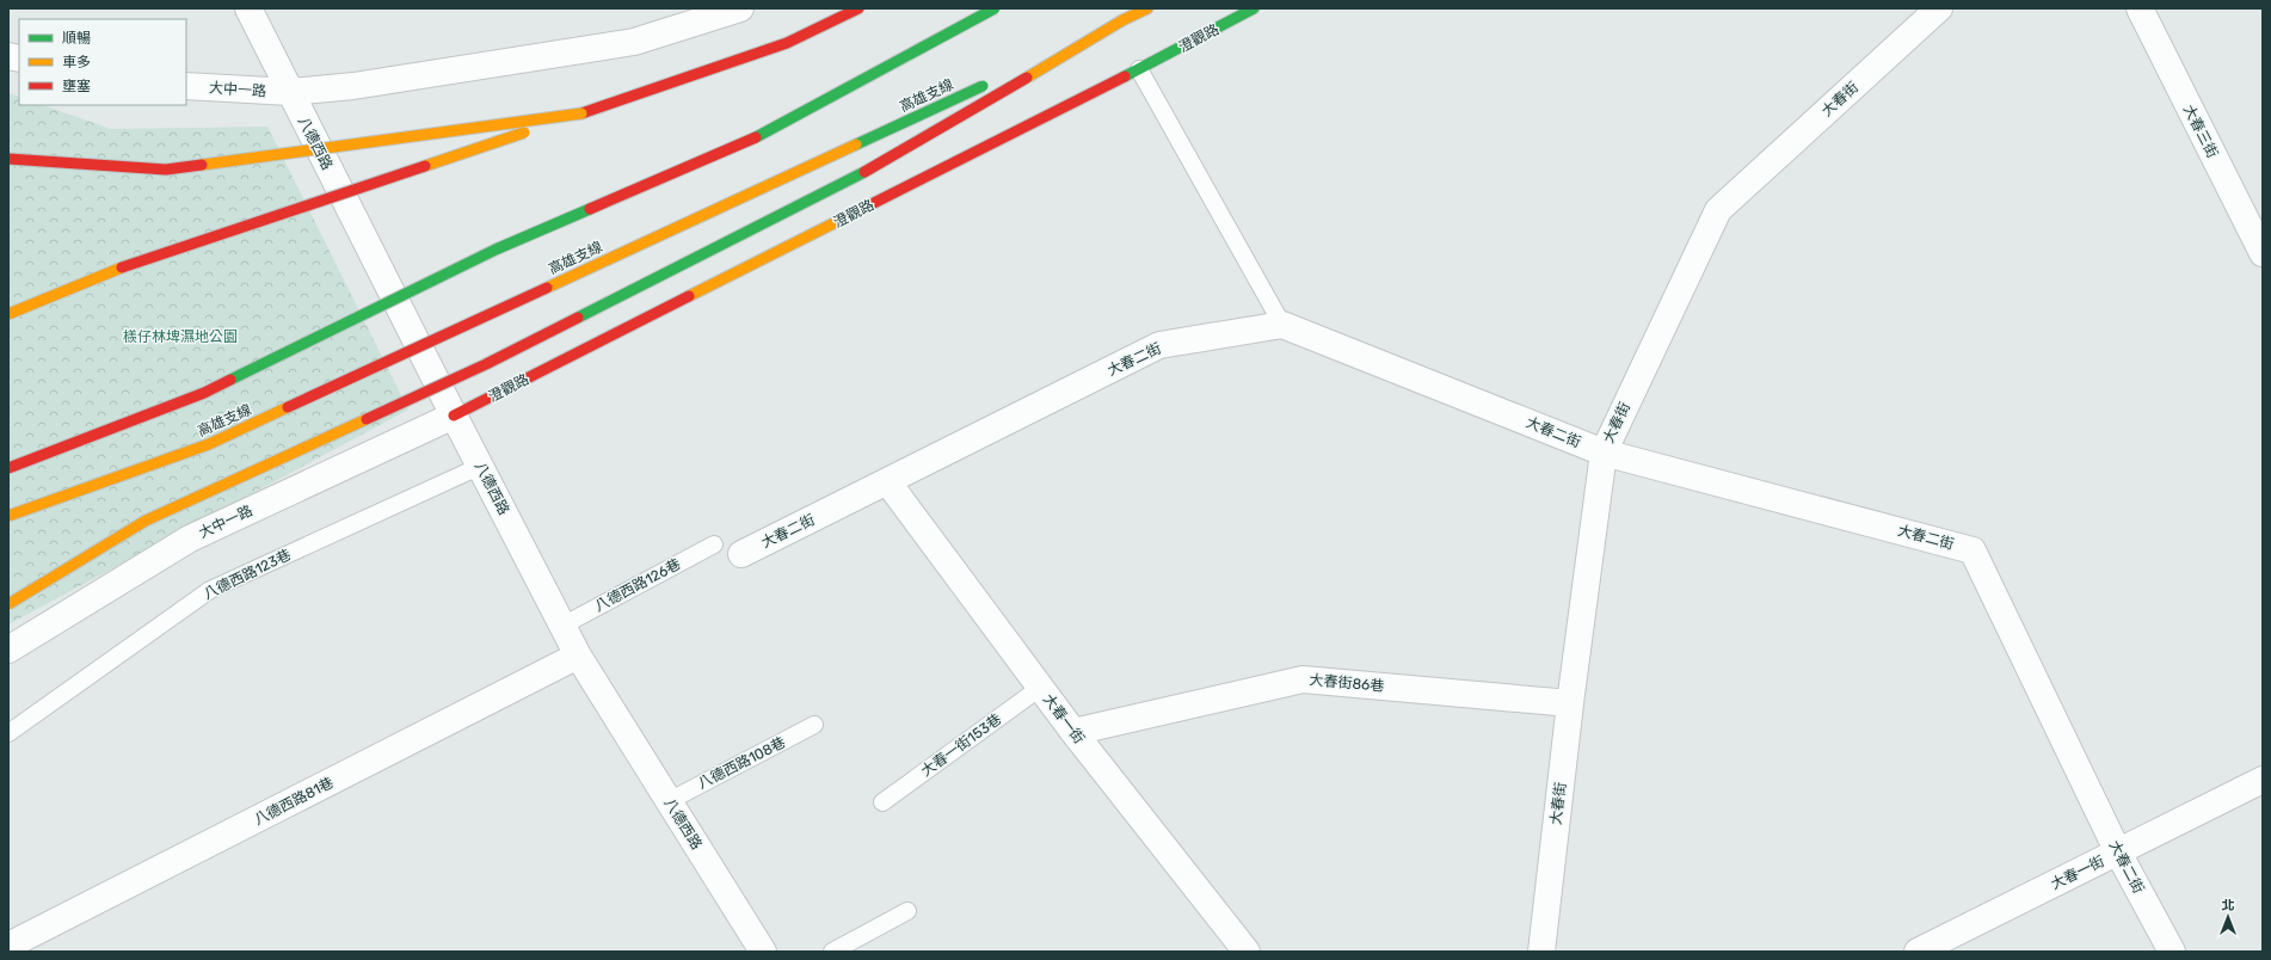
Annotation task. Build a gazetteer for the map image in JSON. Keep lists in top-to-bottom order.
{
  "streets": {
    "main road": ["澄觀路", "高雄支線"],
    "street": [
      "大中一路",
      "大春街",
      "大春三街",
      "八德西路",
      "大春二街",
      "大春街86巷",
      "大春一街",
      "八德西路81巷"
    ],
    "lane": [
      "八德西路123巷",
      "八德西路126巷",
      "大春一街153巷",
      "八德西路108巷"
    ]
  },
  "crossings": [
    ["澄觀路", "大中一路"],
    ["澄觀路", "八德西路"],
    ["大中一路", "八德西路"],
    ["大春街", "大春二街"],
    ["大春街", "大春街86巷"],
    ["八德西路", "八德西路123巷"],
    ["八德西路", "八德西路126巷"],
    ["八德西路", "八德西路108巷"],
    ["八德西路", "八德西路81巷"],
    ["大春二街", "大春一街"],
    ["大春街86巷", "大春一街"],
    ["大春一街", "大春一街153巷"]
  ],
  "parks": ["檨仔林埤濕地公園"],
  "legend": ["順暢", "車多", "壅塞"],
  "north": "top"
}
